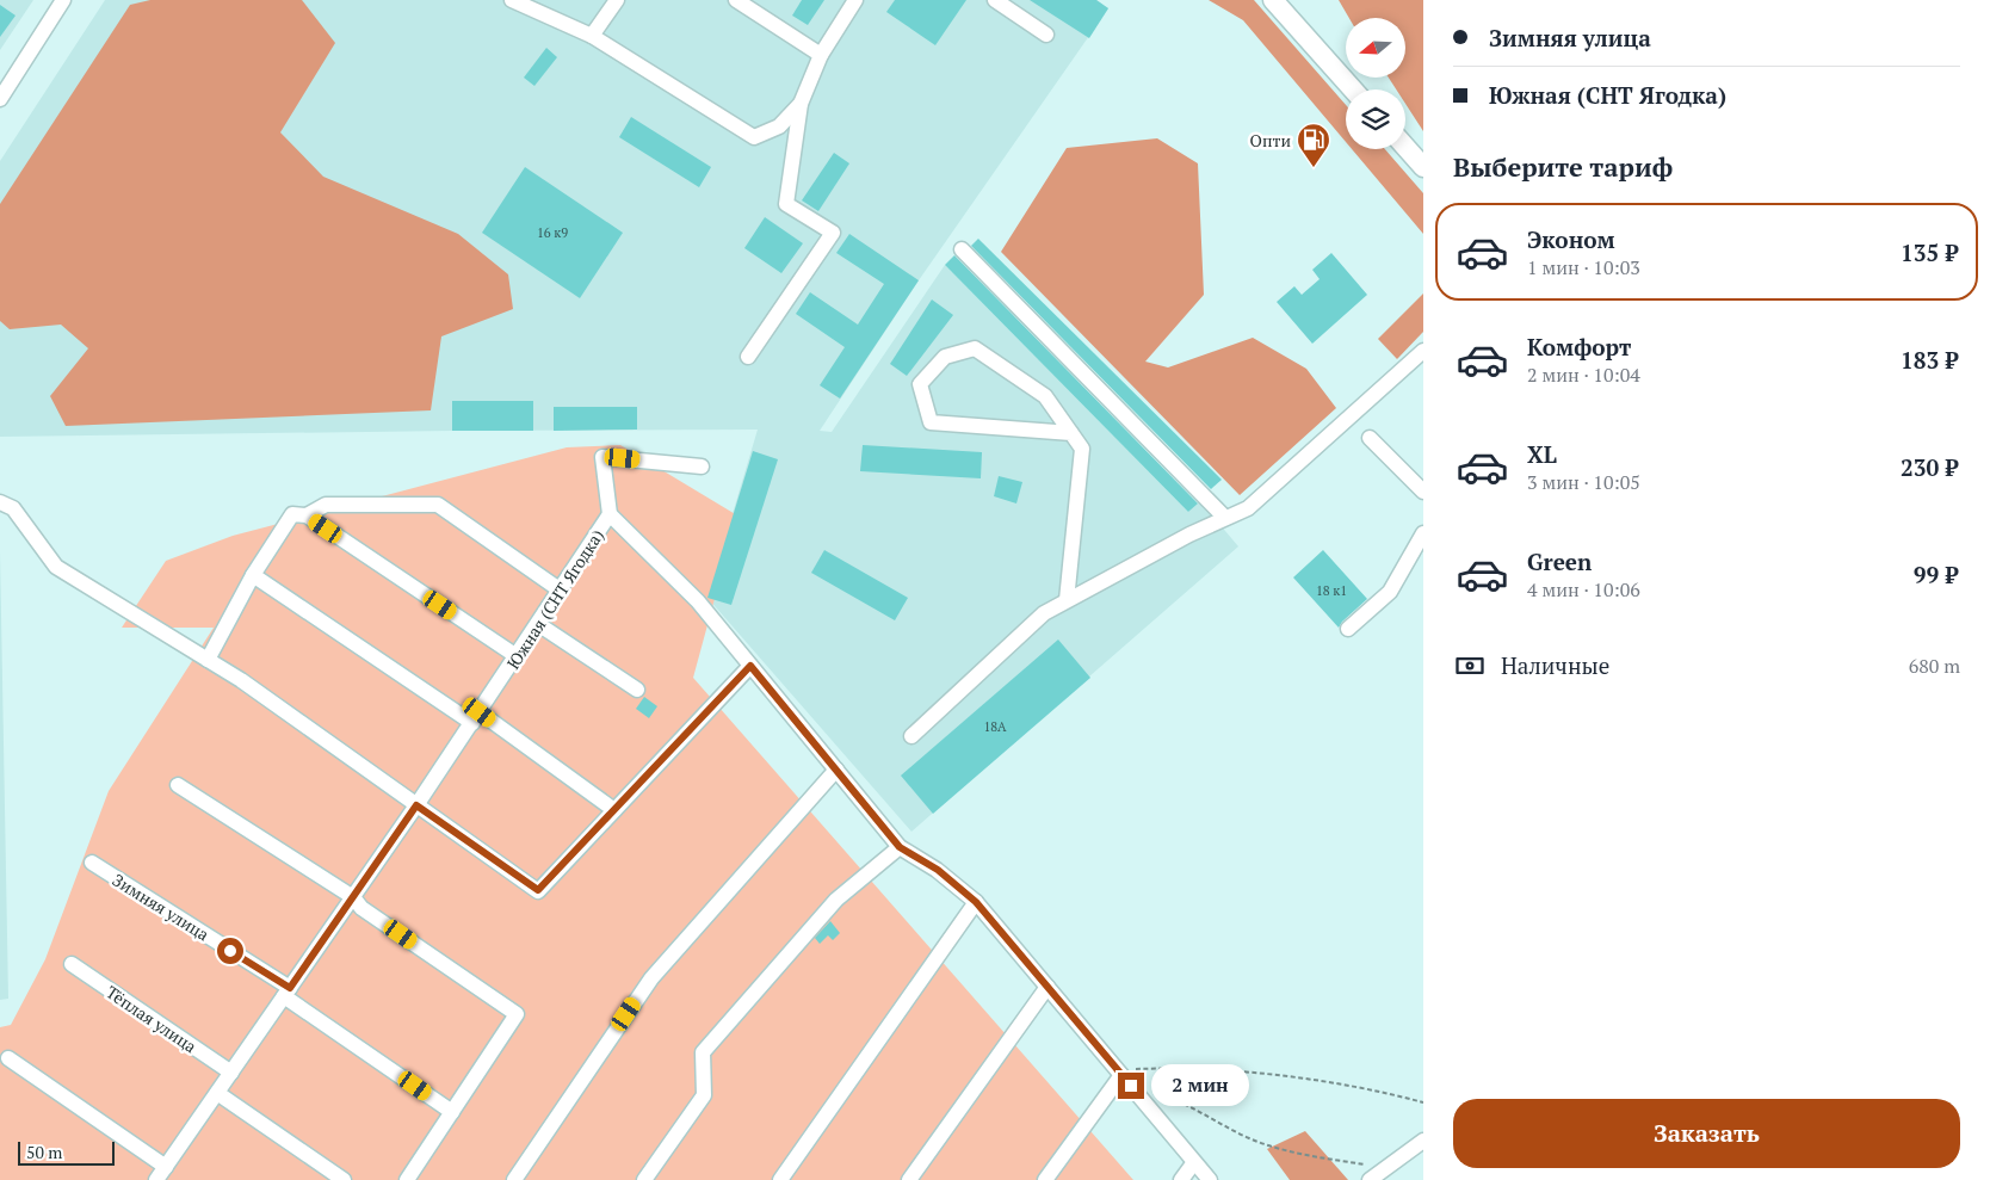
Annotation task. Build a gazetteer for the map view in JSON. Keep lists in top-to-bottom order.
{
  "streets": {
    "street": ["Южная (СНТ Ягодка)", "Зимняя улица", "Тёплая улица"]
  },
  "crossings": [
    ["Южная (СНТ Ягодка)", "Зимняя улица"],
    ["Южная (СНТ Ягодка)", "Тёплая улица"]
  ],
  "places": {
    "fuel station": ["Опти"]
  },
  "house_numbers": ["16 к9", "18 к1", "18А"],
  "scale_bar": "50 m",
  "north": "left",
  "page": {
    "banner": ["Зимняя улица", "Южная (СНТ Ягодка)"],
    "heading": "Выберите тариф",
    "list": [
      {
        "name": "Эконом",
        "note": "1 мин · 10:03",
        "value": "135 ₽"
      },
      {
        "name": "Комфорт",
        "note": "2 мин · 10:04",
        "value": "183 ₽"
      },
      {
        "name": "XL",
        "note": "3 мин · 10:05",
        "value": "230 ₽"
      },
      {
        "name": "Green",
        "note": "4 мин · 10:06",
        "value": "99 ₽"
      }
    ],
    "pay": ["Наличные", "680 m"],
    "bubble": "2 мин",
    "buttons": "Заказать",
    "scale": "50 m"
  }
}
